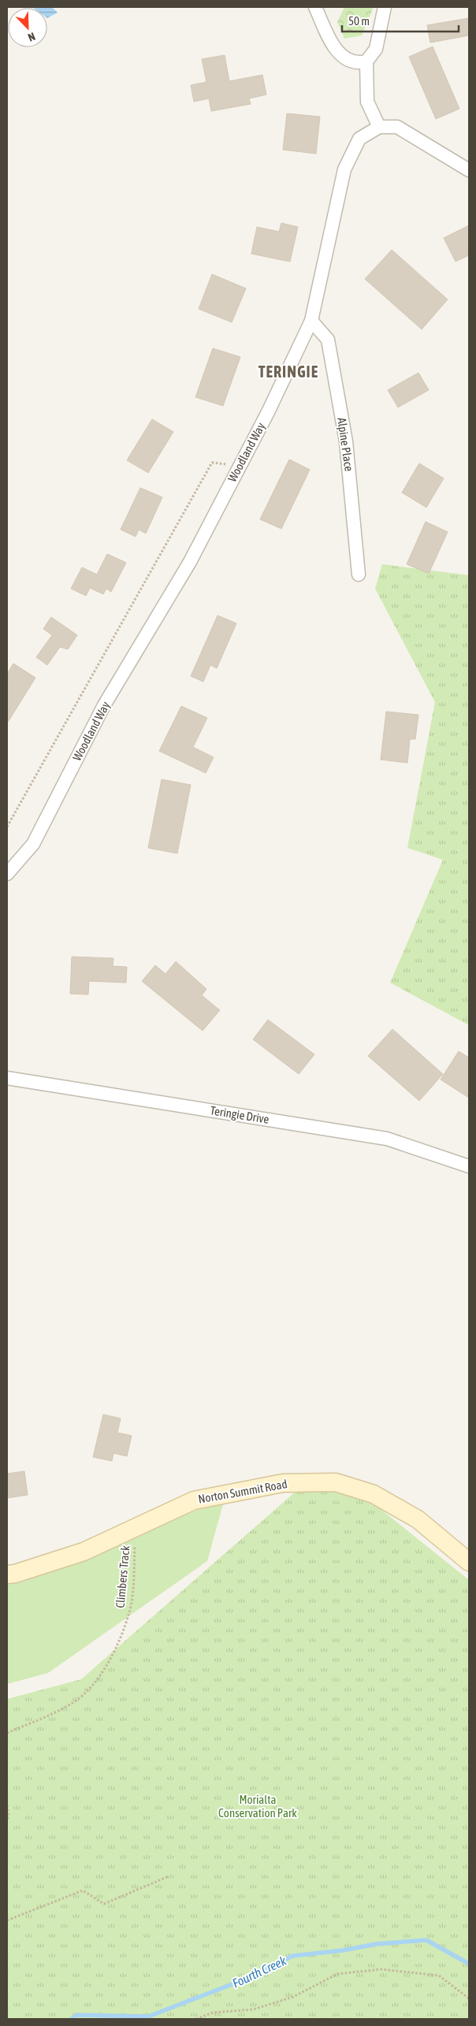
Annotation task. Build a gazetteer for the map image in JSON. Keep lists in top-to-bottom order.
{
  "streets": {
    "main road": ["Norton Summit Road"],
    "street": ["Alpine Place", "Woodland Way", "Teringie Drive"],
    "path": ["Climbers Track"]
  },
  "crossings": [
    ["Alpine Place", "Woodland Way"],
    ["Norton Summit Road", "Climbers Track"]
  ],
  "districts": ["TERINGIE"],
  "water": ["Fourth Creek"],
  "parks": ["Morialta Conservation Park"],
  "scale_bar": "50 m",
  "north": "bottom right"
}
